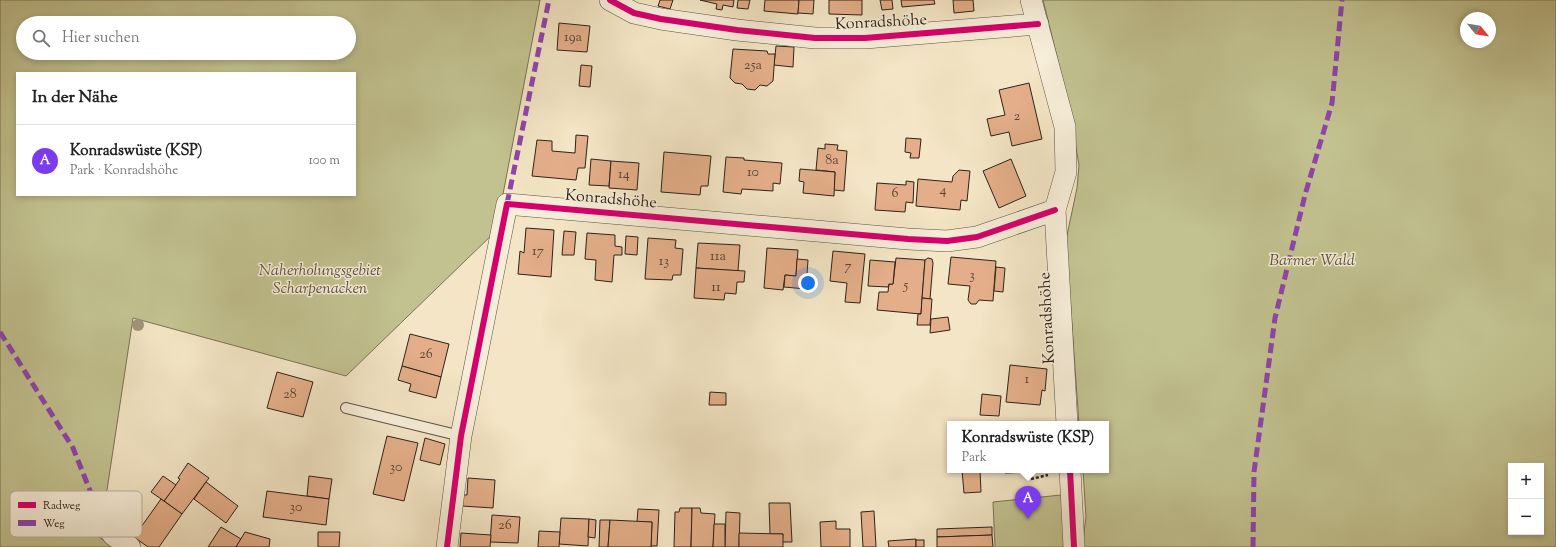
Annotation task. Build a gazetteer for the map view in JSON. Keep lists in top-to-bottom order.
{
  "streets": {
    "street": ["Konradshöhe"]
  },
  "parks": ["Barmer Wald", "Naherholungsgebiet Scharpenacken"],
  "house_numbers": [
    "19a",
    "25a",
    "2",
    "8a",
    "10",
    "14",
    "4",
    "6",
    "17",
    "11a",
    "13",
    "7",
    "3",
    "5",
    "11",
    "26",
    "1",
    "28",
    "30",
    "30",
    "26"
  ],
  "legend": ["Radweg", "Weg"],
  "north": "bottom right",
  "page": {
    "search": "Hier suchen",
    "heading": "In der Nähe",
    "list": [
      {
        "mark": "A",
        "name": "Konradswüste (KSP)",
        "note": "Park · Konradshöhe",
        "value": "100 m"
      }
    ],
    "popup": ["Konradswüste (KSP)", "Park"],
    "map_buttons": ["+", "−"],
    "pins": "A"
  }
}
